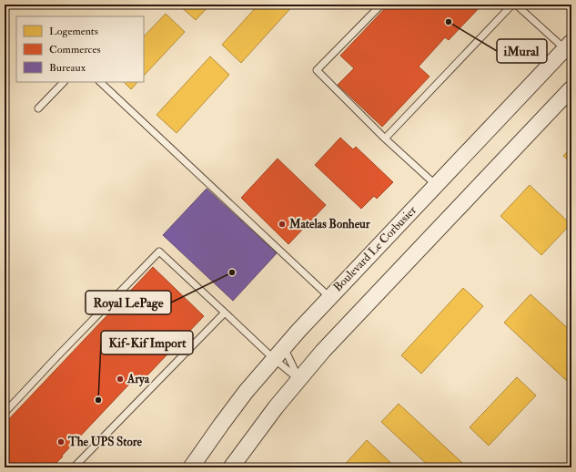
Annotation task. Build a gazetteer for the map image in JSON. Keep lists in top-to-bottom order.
{
  "streets": {
    "street": ["Boulevard Le Corbusier"]
  },
  "places": [
    "iMural",
    "Matelas Bonheur",
    "Royal LePage",
    "Arya",
    "Kif-Kif Import",
    "The UPS Store"
  ],
  "legend": ["Logements", "Commerces", "Bureaux"]
}
